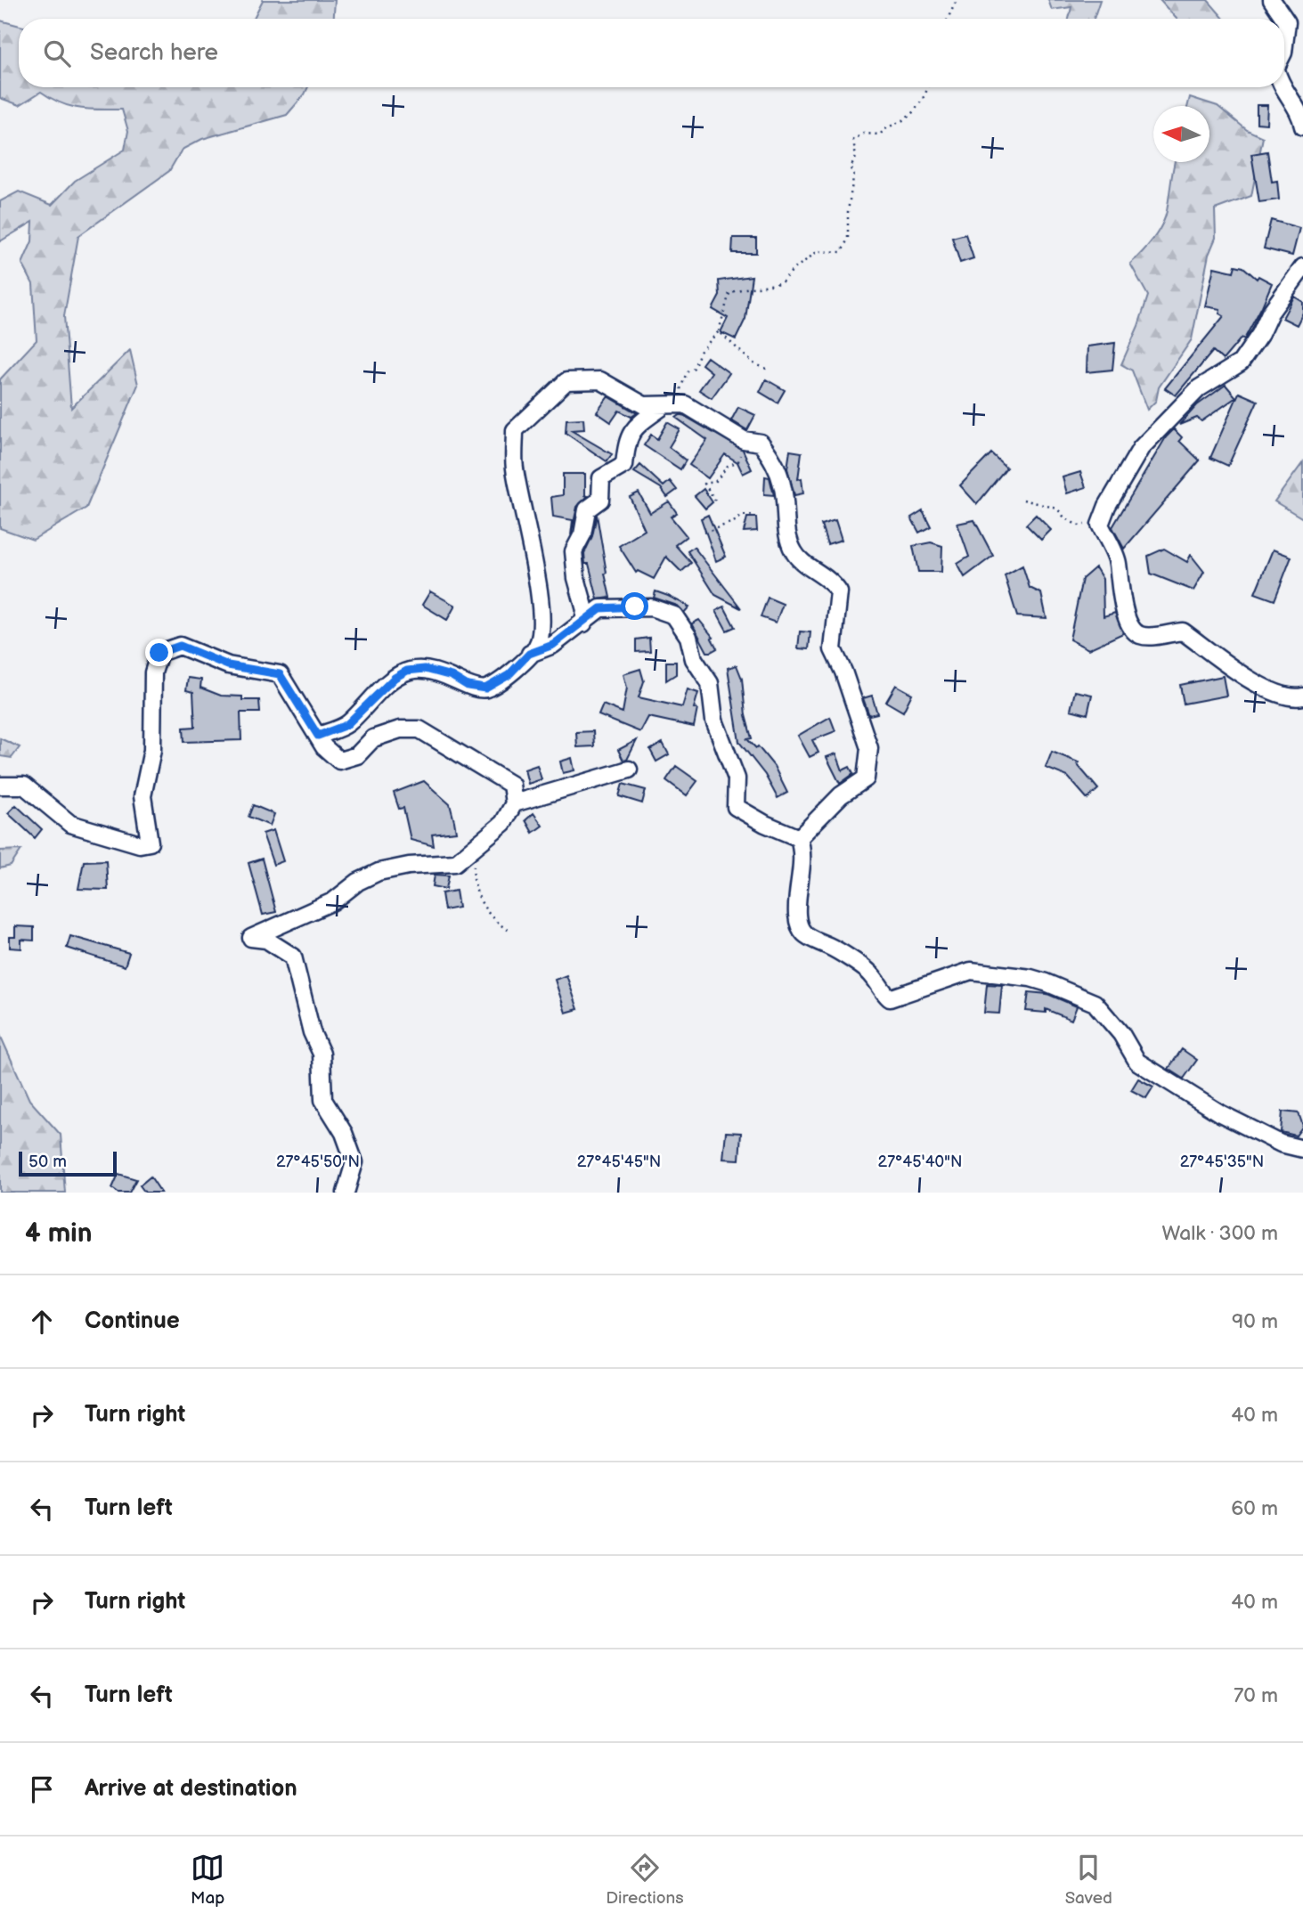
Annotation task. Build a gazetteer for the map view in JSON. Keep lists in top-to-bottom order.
{
  "scale_bar": "50 m",
  "north": "left",
  "page": {
    "search": "Search here",
    "scale": "50 m",
    "heading": ["4 min", "Walk · 300 m"],
    "list": [
      ["Continue", "90 m"],
      ["Turn right", "40 m"],
      ["Turn left", "60 m"],
      ["Turn right", "40 m"],
      ["Turn left", "70 m"],
      "Arrive at destination"
    ],
    "nav": ["Map", "Directions", "Saved"]
  },
  "coordinates": [
    "27°45'50\"N",
    "27°45'45\"N",
    "27°45'40\"N",
    "27°45'35\"N"
  ]
}
